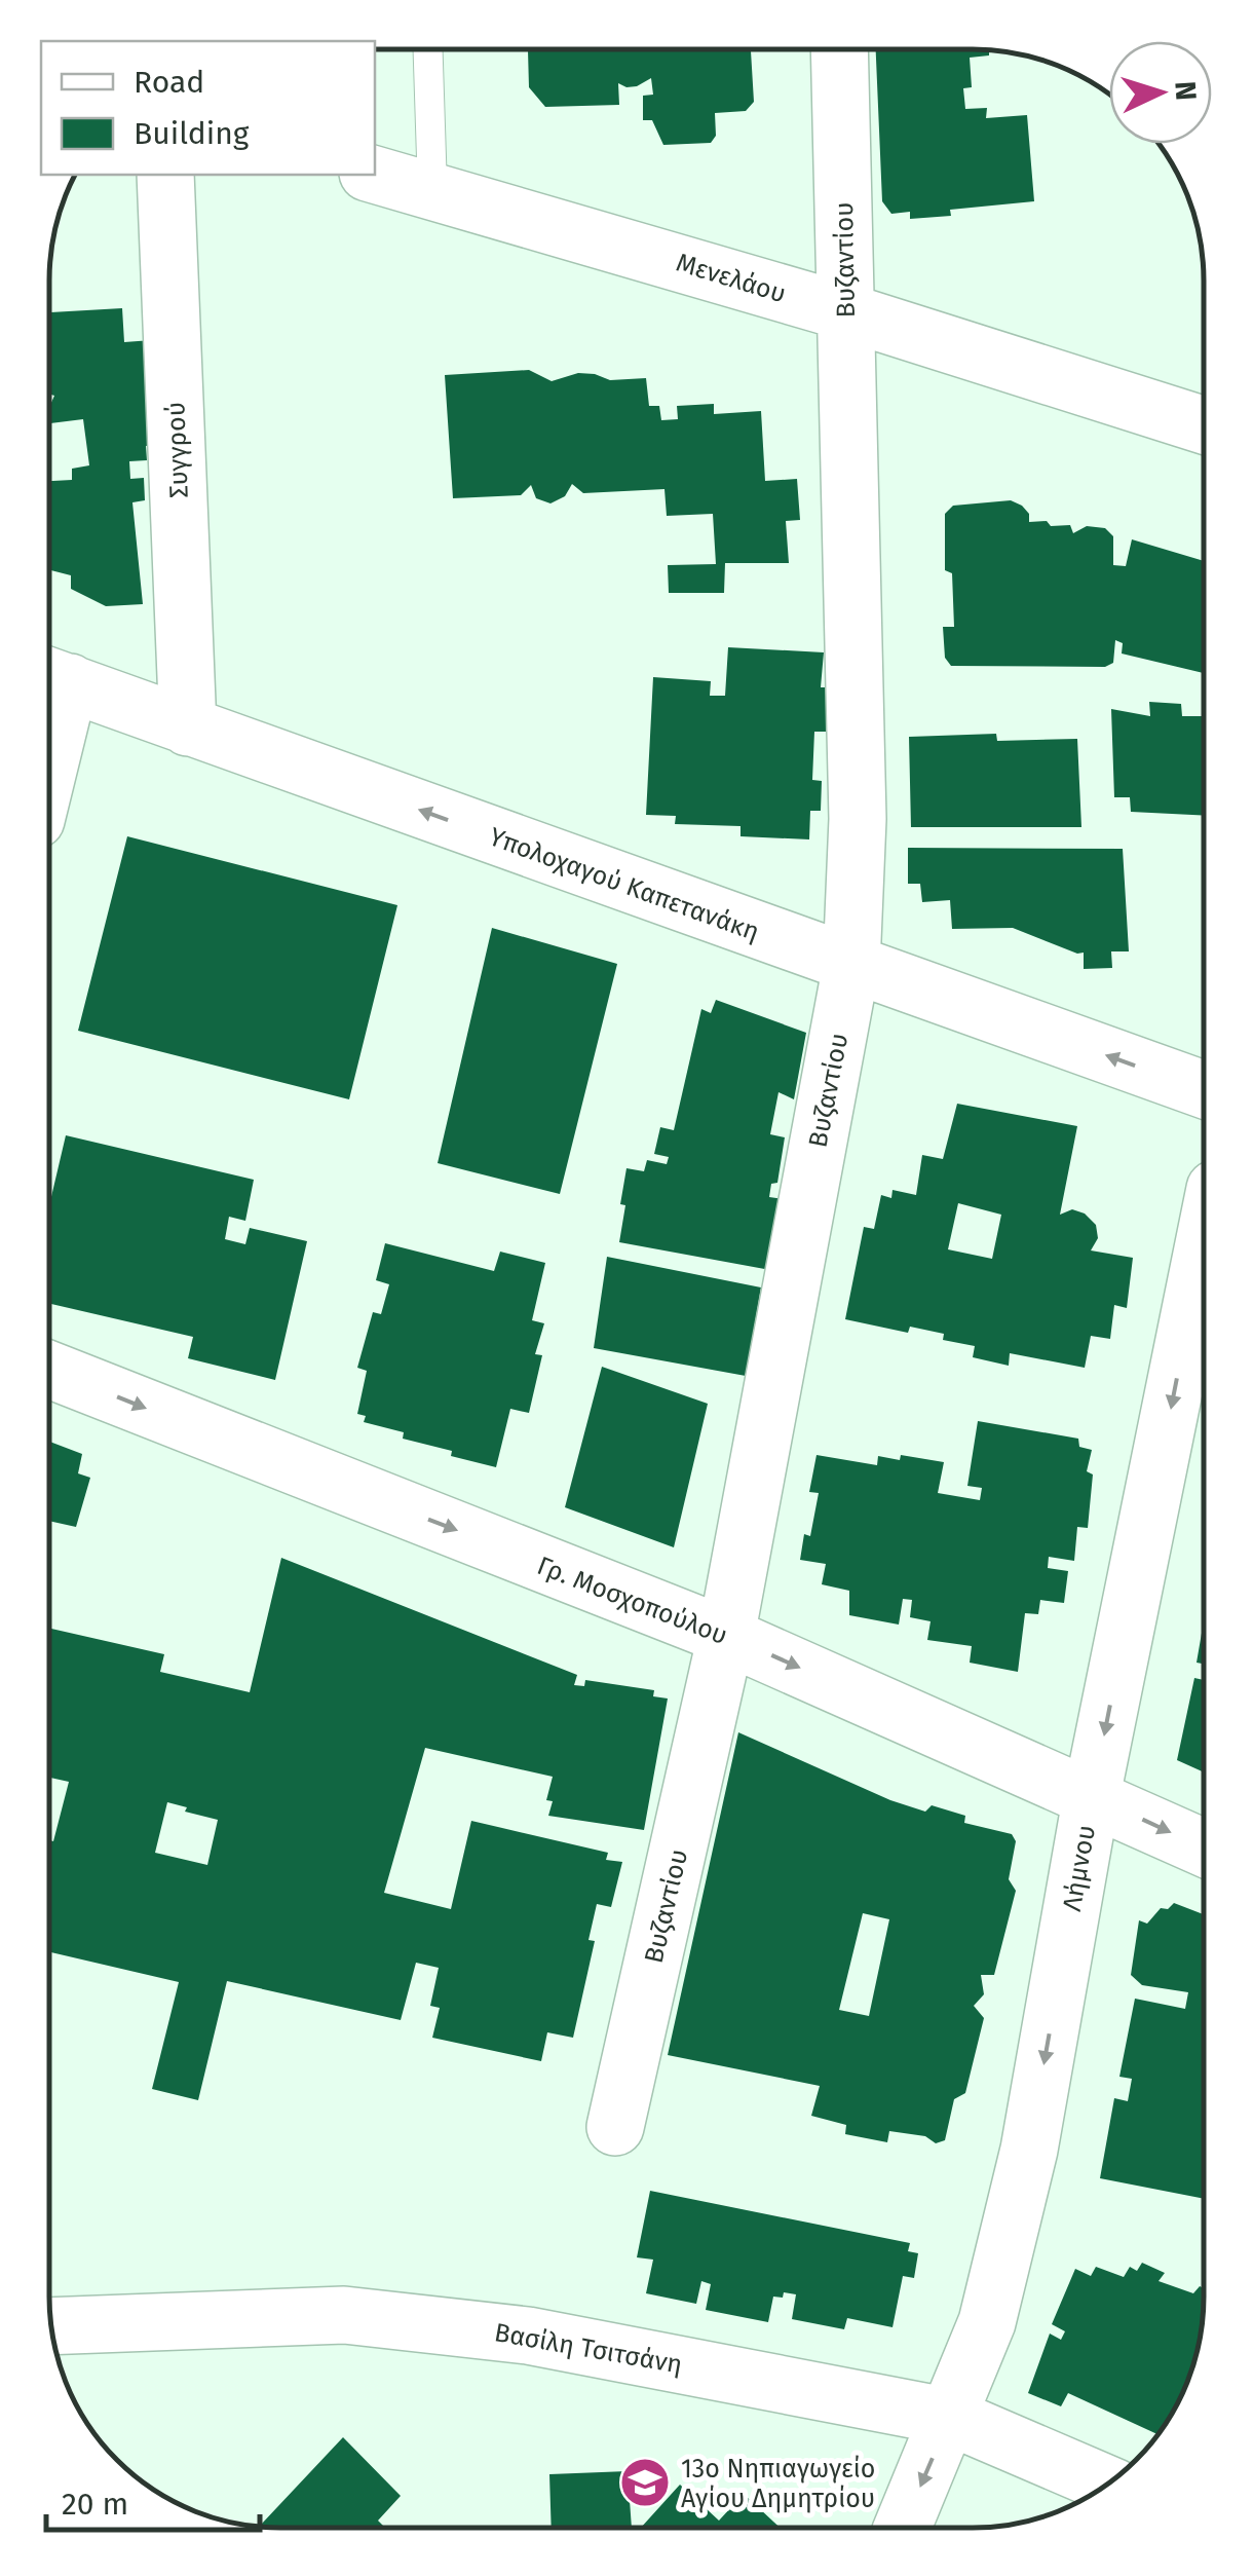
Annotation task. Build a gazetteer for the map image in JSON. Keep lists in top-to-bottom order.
{
  "streets": {
    "street": [
      "Βυζαντίου",
      "Μενελάου",
      "Συγγρού",
      "Υπολοχαγού Καπετανάκη",
      "Γρ. Μοσχοπούλου",
      "Λήμνου",
      "Βασίλη Τσιτσάνη"
    ]
  },
  "crossings": [
    ["Βυζαντίου", "Μενελάου"],
    ["Βυζαντίου", "Υπολοχαγού Καπετανάκη"],
    ["Βυζαντίου", "Γρ. Μοσχοπούλου"],
    ["Συγγρού", "Υπολοχαγού Καπετανάκη"],
    ["Γρ. Μοσχοπούλου", "Λήμνου"],
    ["Λήμνου", "Βασίλη Τσιτσάνη"]
  ],
  "one_way": ["Υπολοχαγού Καπετανάκη", "Γρ. Μοσχοπούλου", "Λήμνου"],
  "places": {
    "school or university": ["13ο Νηπιαγωγείο Αγίου Δημητρίου"]
  },
  "legend": ["Road", "Building"],
  "scale_bar": "20 m",
  "north": "right"
}
